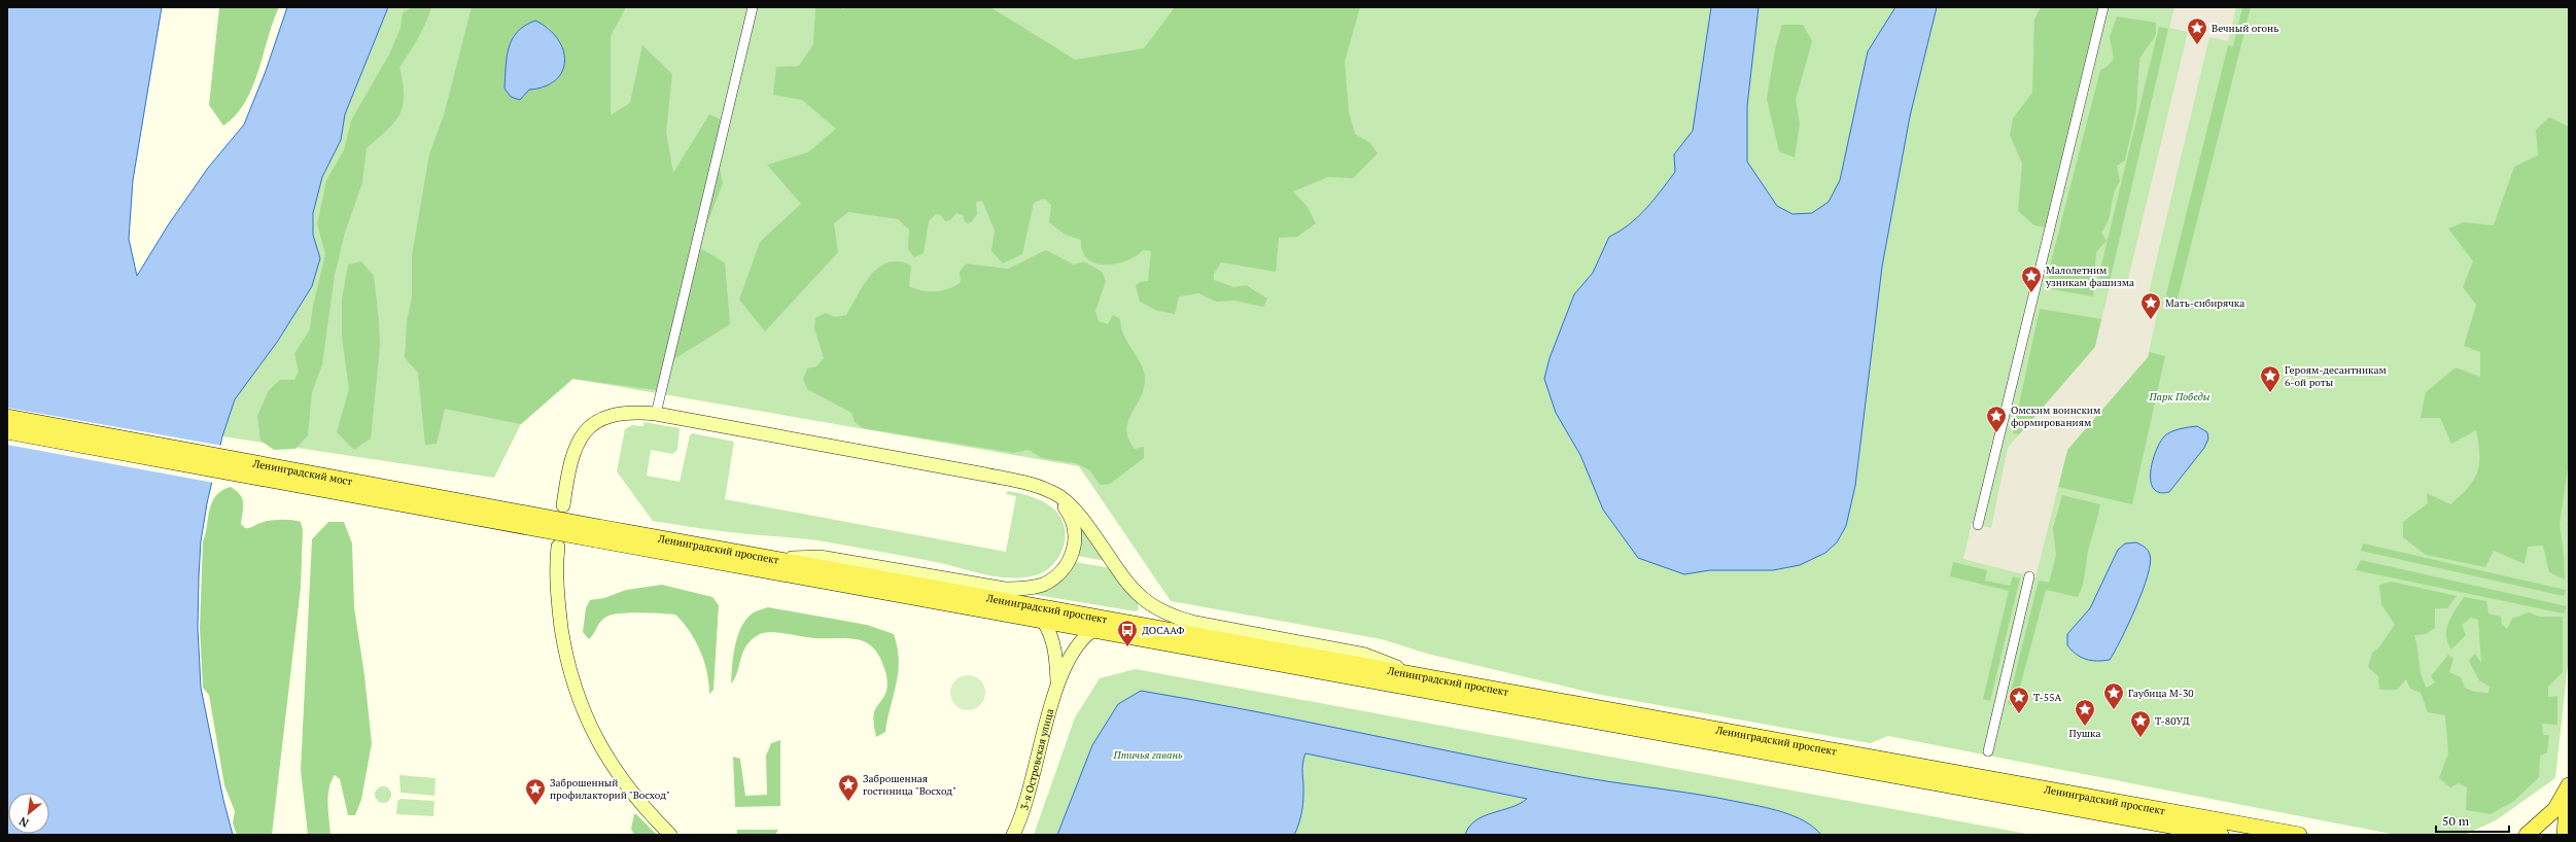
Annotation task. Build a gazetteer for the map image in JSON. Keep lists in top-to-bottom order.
{
  "streets": {
    "main road": ["Ленинградский мост", "Ленинградский проспект"],
    "street": ["3-я Островская улица"]
  },
  "crossings": [
    ["Ленинградский мост", "Ленинградский проспект"]
  ],
  "parks": ["Парк Победы", "Птичья гавань"],
  "places": {
    "place": [
      "Вечный огонь",
      "Малолетним узникам фашизма",
      "Мать-сибирячка",
      "Героям-десантникам 6-ой роты",
      "Омским воинским формированиям",
      "Гаубица М-30",
      "Т-55А",
      "Пушка",
      "Т-80УД",
      "Заброшенная гостиница \"Восход\"",
      "Заброшенный профилакторий \"Восход\""
    ],
    "bus stop": ["ДОСААФ"]
  },
  "scale_bar": "50 m",
  "north": "bottom left"
}
